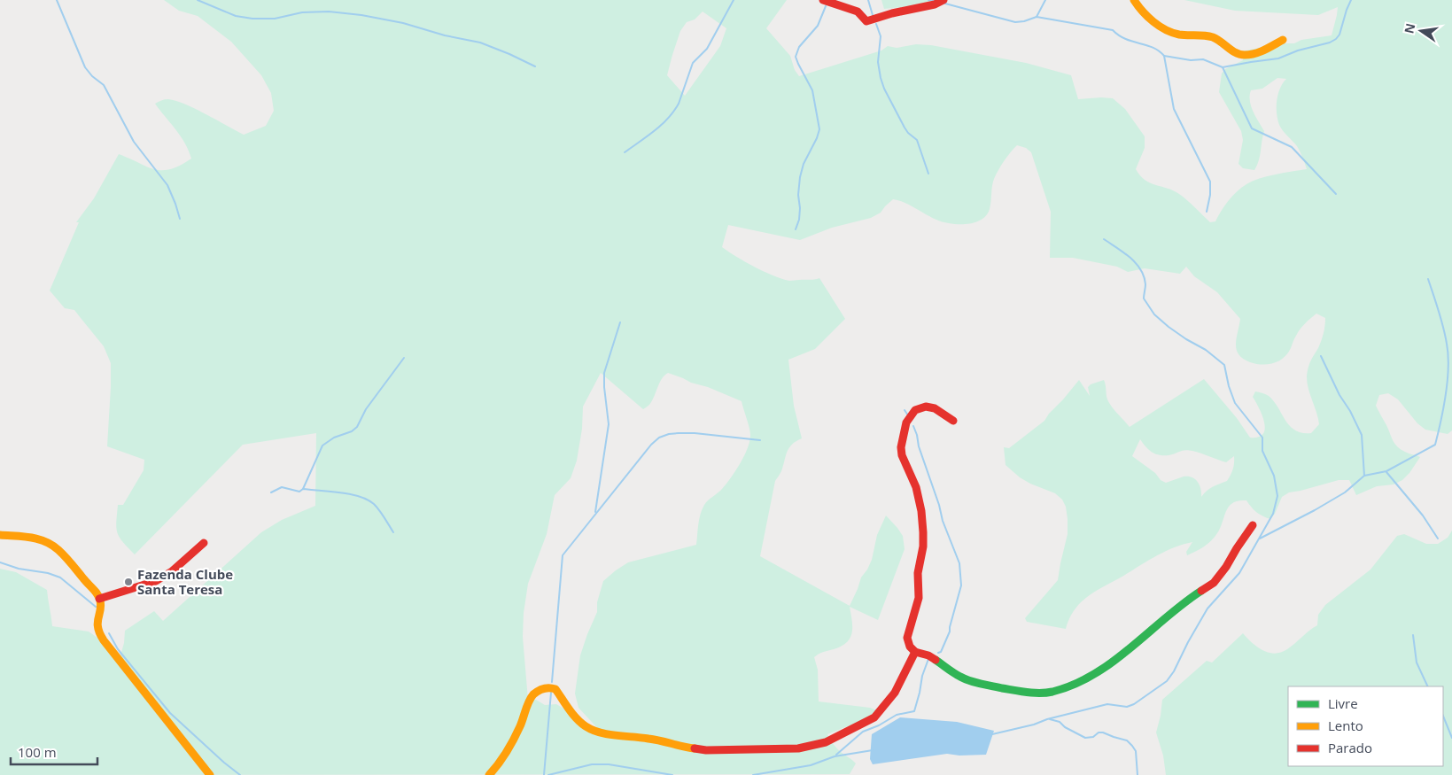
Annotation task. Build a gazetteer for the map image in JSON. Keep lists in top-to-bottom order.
{
  "places": ["Fazenda Clube Santa Teresa"],
  "legend": ["Livre", "Lento", "Parado"],
  "scale_bar": "100 m",
  "north": "left"
}
